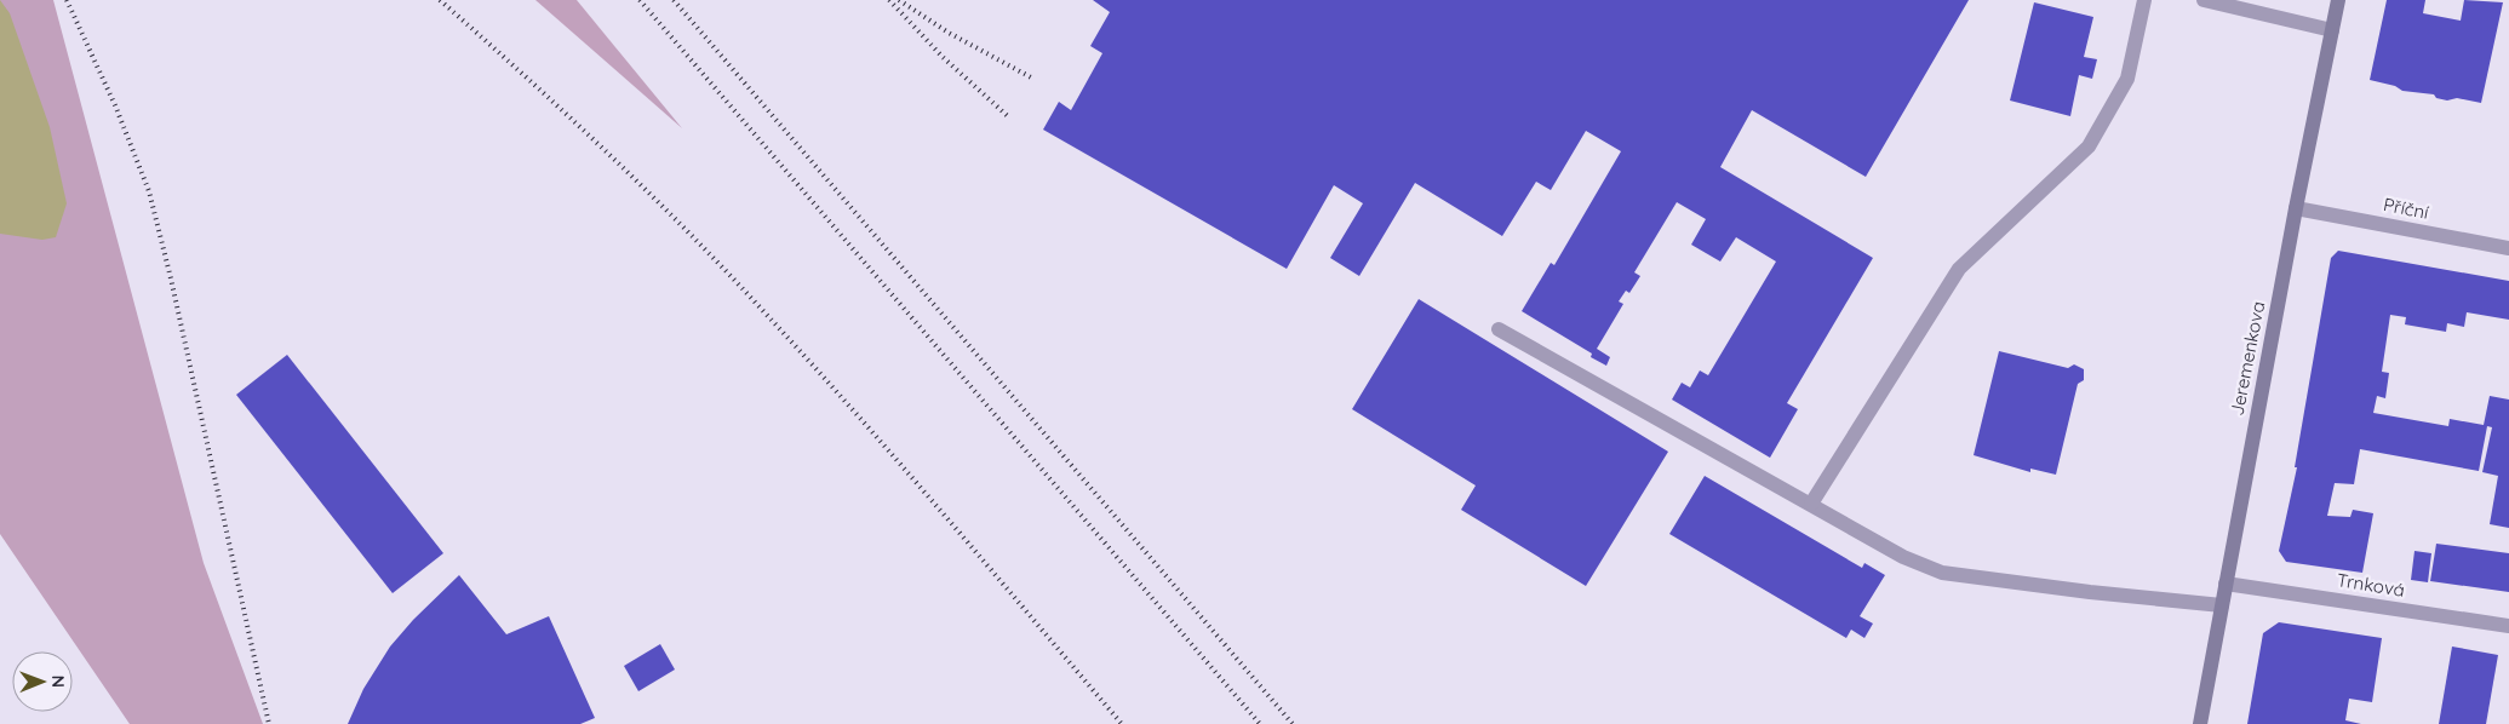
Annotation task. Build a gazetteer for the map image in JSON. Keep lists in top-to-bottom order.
{
  "streets": {
    "street": ["Příční", "Jeremenkova", "Trnková"]
  },
  "crossings": [
    ["Příční", "Jeremenkova"],
    ["Jeremenkova", "Trnková"]
  ],
  "north": "right"
}
